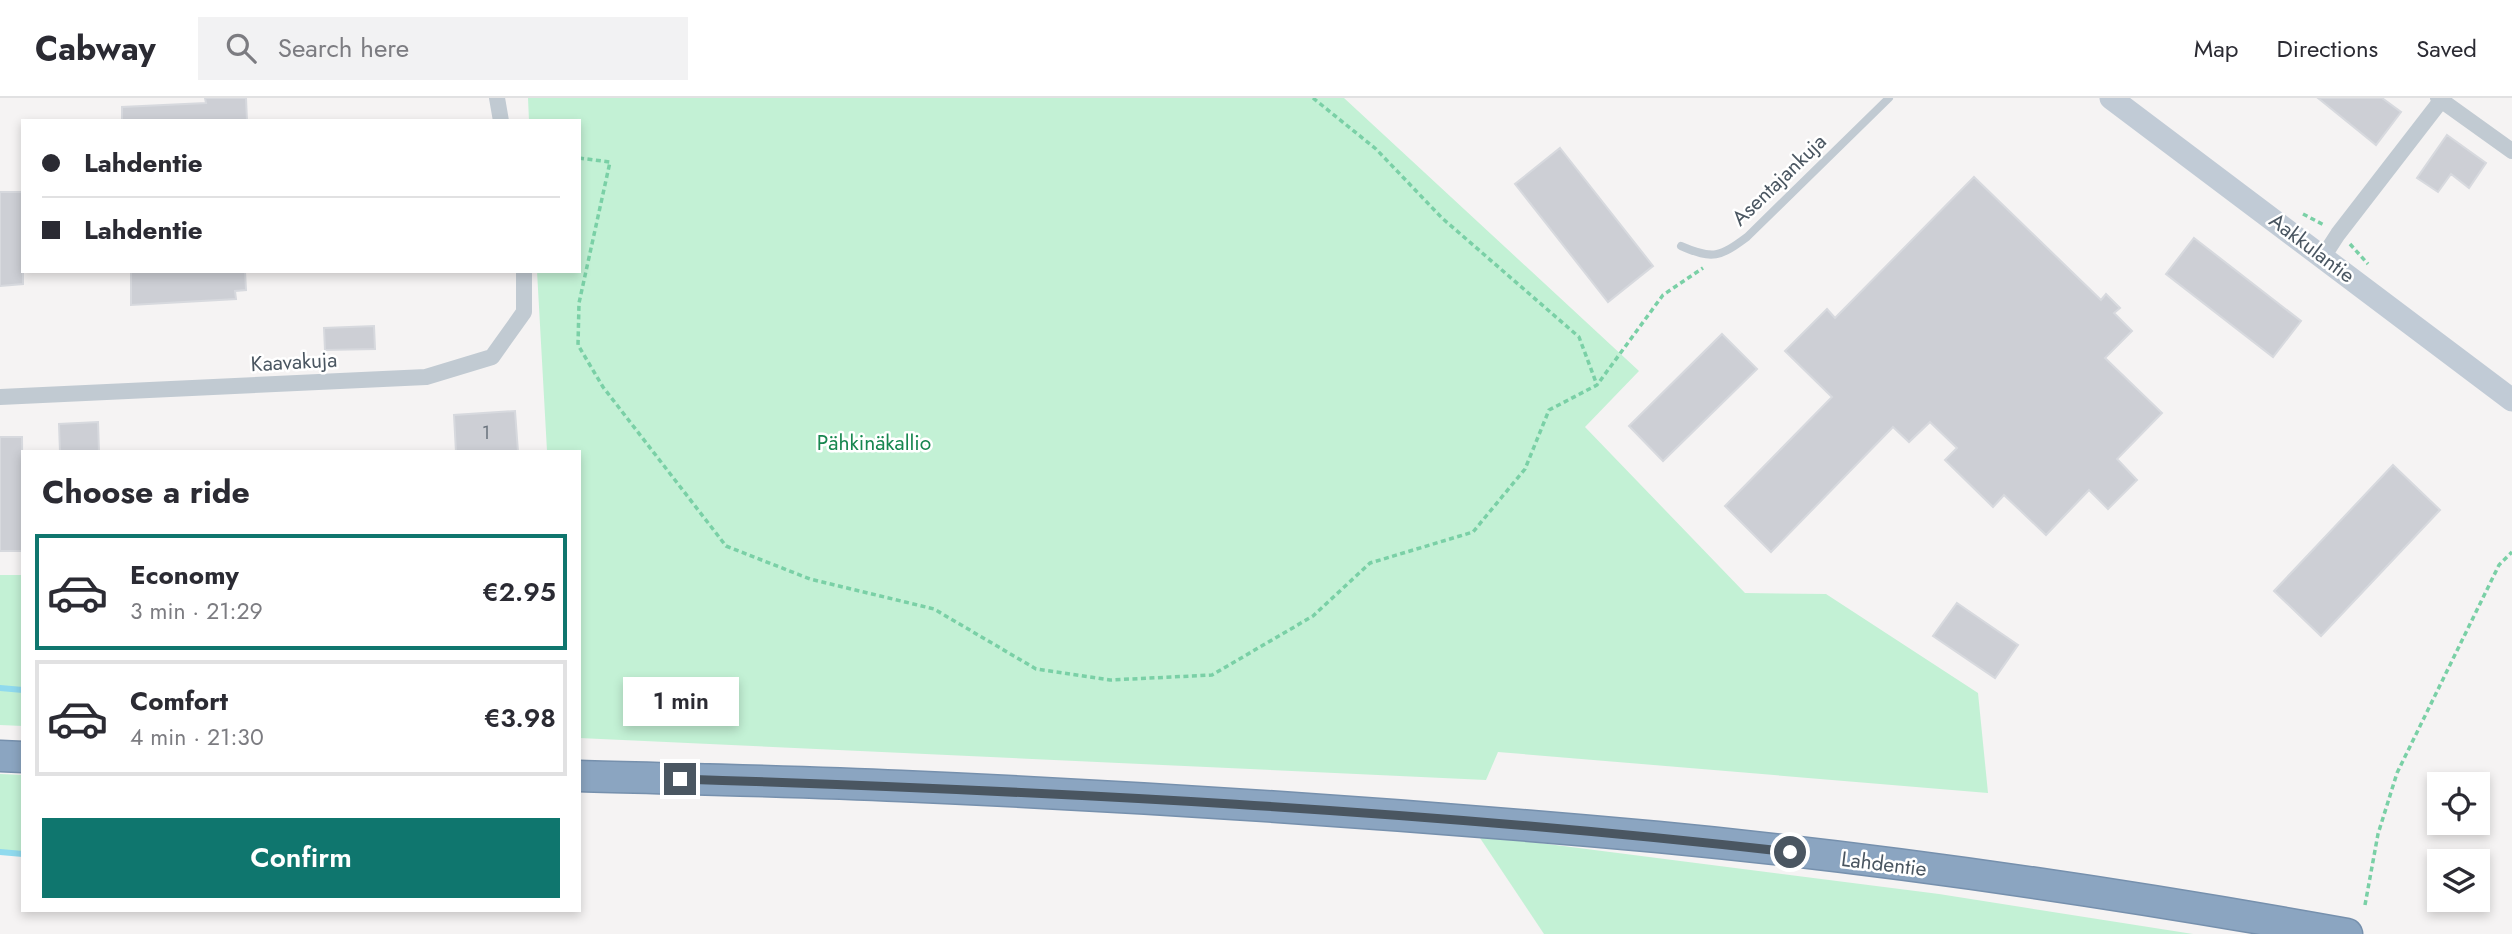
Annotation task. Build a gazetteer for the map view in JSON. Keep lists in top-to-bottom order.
{
  "streets": {
    "highway": ["Lahdentie"],
    "street": ["Aakkulantie", "Kaavakuja"],
    "lane": ["Asentajankuja"]
  },
  "parks": ["Pähkinäkallio"],
  "house_numbers": ["1"],
  "page": {
    "header": "Cabway",
    "search": "Search here",
    "nav": ["Map", "Directions", "Saved"],
    "banner": ["Lahdentie", "Lahdentie"],
    "heading": "Choose a ride",
    "list": [
      {
        "name": "Economy",
        "note": "3 min · 21:29",
        "value": "€2.95"
      },
      {
        "name": "Comfort",
        "note": "4 min · 21:30",
        "value": "€3.98"
      }
    ],
    "bubble": "1 min",
    "buttons": "Confirm"
  }
}
